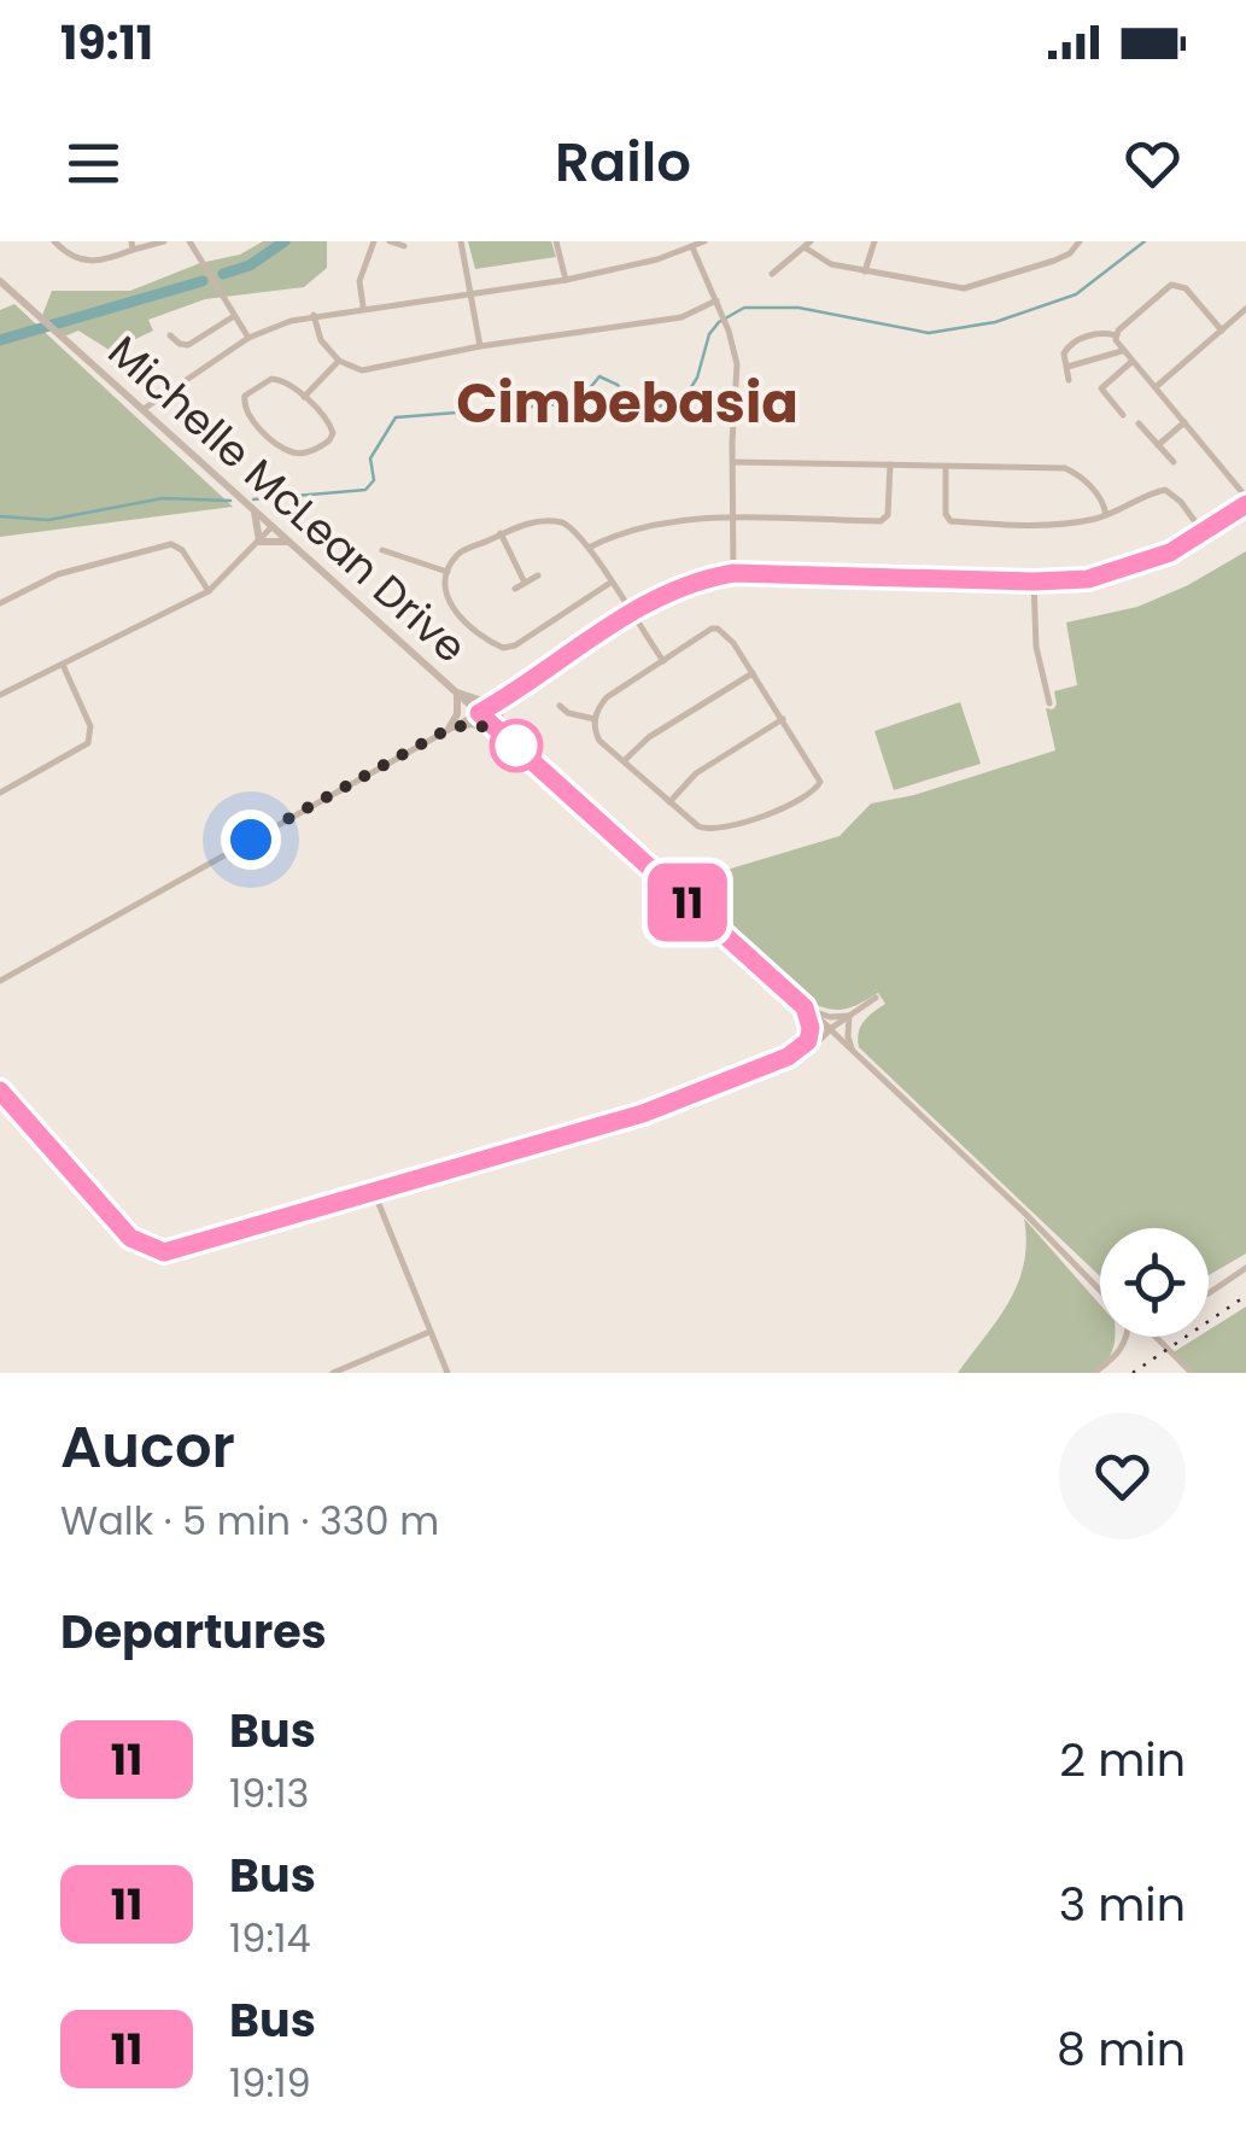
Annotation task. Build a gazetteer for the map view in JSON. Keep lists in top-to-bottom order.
{
  "streets": {
    "street": ["Michelle McLean Drive"]
  },
  "districts": ["Cimbebasia"],
  "lines": ["bus line 11"],
  "page": {
    "status": "19:11",
    "header": "Railo",
    "on_map": "11",
    "heading": [
      ["Aucor", "Walk · 5 min · 330 m"],
      "Departures"
    ],
    "list": [
      {
        "mark": "11",
        "name": "Bus",
        "note": "19:13",
        "value": "2 min"
      },
      {
        "mark": "11",
        "name": "Bus",
        "note": "19:14",
        "value": "3 min"
      },
      {
        "mark": "11",
        "name": "Bus",
        "note": "19:19",
        "value": "8 min"
      }
    ]
  }
}
